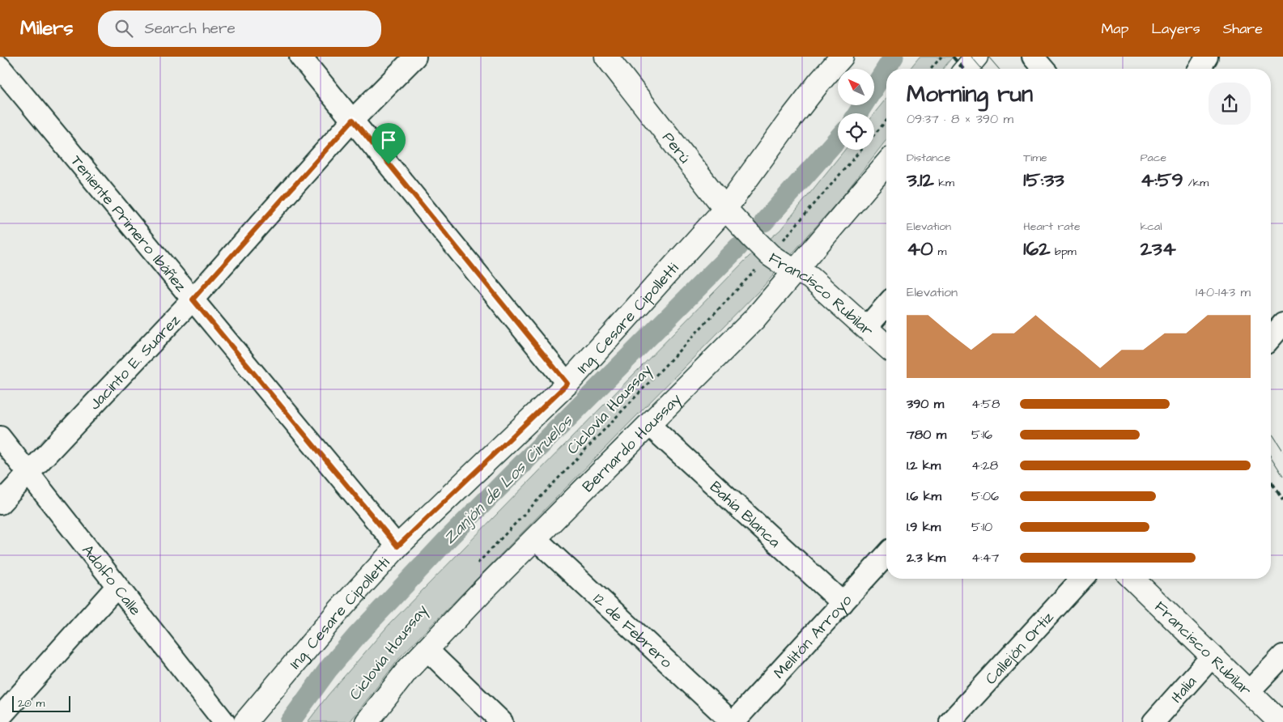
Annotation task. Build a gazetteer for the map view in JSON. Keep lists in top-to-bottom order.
{
  "streets": {
    "street": [
      "Perú",
      "Teniente Primero Ibáñez",
      "Francisco Rubilar",
      "Ing. Cesare Cipolletti",
      "Jacinto E. Suarez",
      "Bernardo Houssay",
      "Bahía Blanca",
      "Adolfo Calle",
      "12 de Febrero",
      "Melitón Arroyo",
      "Callejón Ortiz",
      "Italia"
    ],
    "path": ["Ciclovía Houssay"]
  },
  "crossings": [
    ["Perú", "Francisco Rubilar"],
    ["Perú", "Ing. Cesare Cipolletti"],
    ["Teniente Primero Ibáñez", "Ing. Cesare Cipolletti"],
    ["Teniente Primero Ibáñez", "Jacinto E. Suarez"],
    ["Francisco Rubilar", "Ciclovía Houssay"],
    ["Francisco Rubilar", "Bernardo Houssay"],
    ["Francisco Rubilar", "Italia"],
    ["Jacinto E. Suarez", "Adolfo Calle"],
    ["Bernardo Houssay", "Bahía Blanca"],
    ["Bernardo Houssay", "12 de Febrero"],
    ["Bahía Blanca", "Melitón Arroyo"],
    ["12 de Febrero", "Melitón Arroyo"]
  ],
  "water": ["Zanjón de Los Ciruelos"],
  "scale_bar": "20 m",
  "north": "top left",
  "page": {
    "header": "Milers",
    "search": "Search here",
    "nav": ["Map", "Layers", "Share"],
    "heading": ["Morning run", "09:37 · 8 × 390 m"],
    "stats": [
      ["Distance", "3.12 km"],
      ["Time", "15:33"],
      ["Pace", "4:59 /km"],
      ["Elevation", "40 m"],
      ["Heart rate", "162 bpm"],
      ["kcal", "234"]
    ],
    "chart": ["Elevation", "140–143 m"],
    "list": [
      {
        "name": "390 m",
        "note": "4:58"
      },
      {
        "name": "780 m",
        "note": "5:16"
      },
      {
        "name": "1.2 km",
        "note": "4:28"
      },
      {
        "name": "1.6 km",
        "note": "5:06"
      },
      {
        "name": "1.9 km",
        "note": "5:10"
      },
      {
        "name": "2.3 km",
        "note": "4:47"
      }
    ],
    "scale": "20 m"
  }
}
